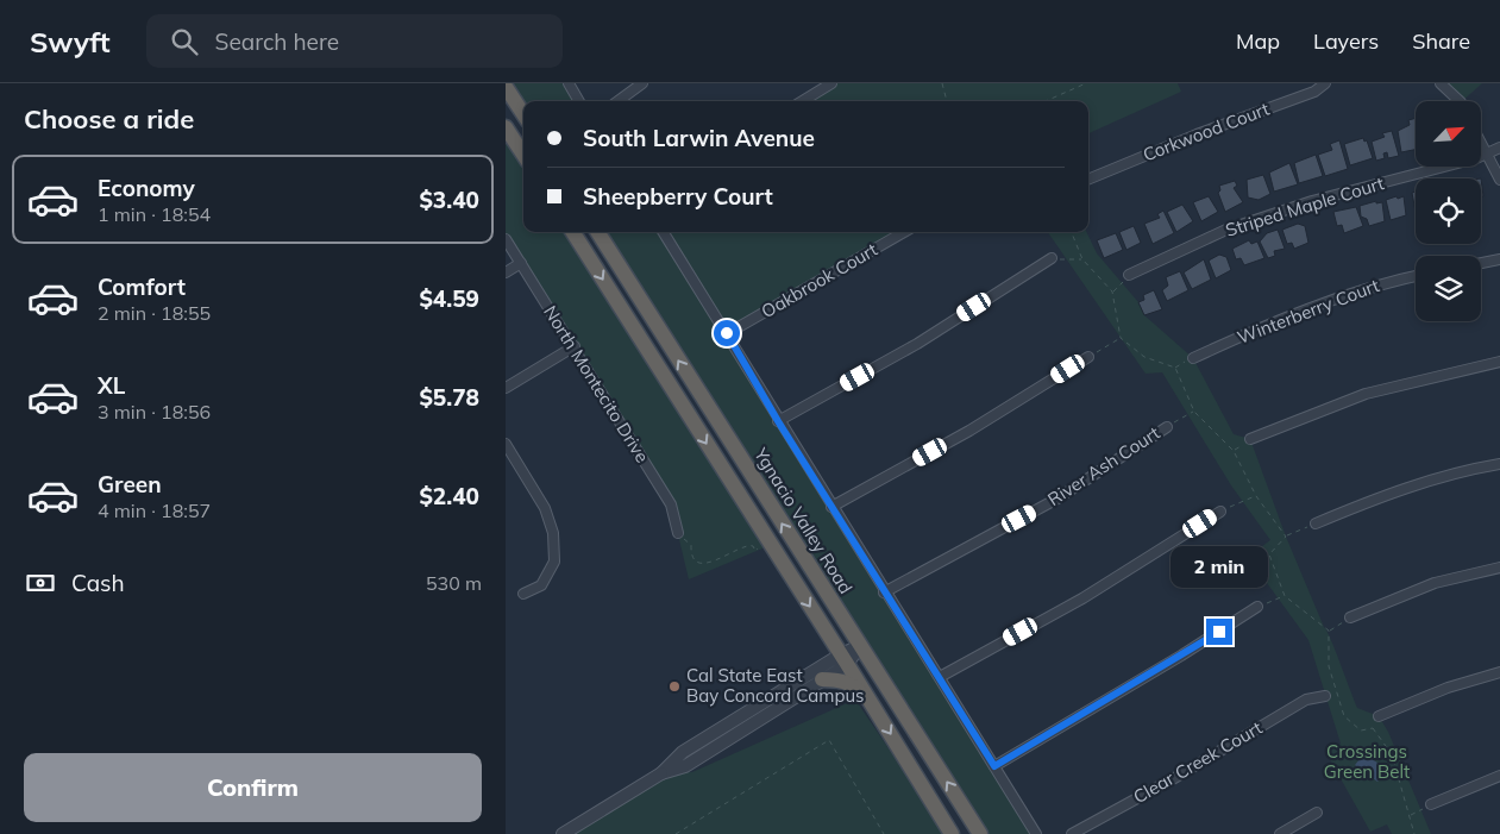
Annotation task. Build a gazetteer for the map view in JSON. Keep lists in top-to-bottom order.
{
  "streets": {
    "highway": ["Ygnacio Valley Road"],
    "street": [
      "Corkwood Court",
      "Striped Maple Court",
      "Oakbrook Court",
      "Winterberry Court",
      "North Montecito Drive",
      "River Ash Court",
      "Clear Creek Court"
    ]
  },
  "parks": ["Crossings Green Belt"],
  "places": ["Cal State East Bay Concord Campus"],
  "north": "top right",
  "page": {
    "header": "Swyft",
    "search": "Search here",
    "nav": ["Map", "Layers", "Share"],
    "heading": "Choose a ride",
    "banner": ["South Larwin Avenue", "Sheepberry Court"],
    "list": [
      {
        "name": "Economy",
        "note": "1 min · 18:54",
        "value": "$3.40"
      },
      {
        "name": "Comfort",
        "note": "2 min · 18:55",
        "value": "$4.59"
      },
      {
        "name": "XL",
        "note": "3 min · 18:56",
        "value": "$5.78"
      },
      {
        "name": "Green",
        "note": "4 min · 18:57",
        "value": "$2.40"
      }
    ],
    "bubble": "2 min",
    "pay": ["Cash", "530 m"],
    "buttons": "Confirm"
  }
}
